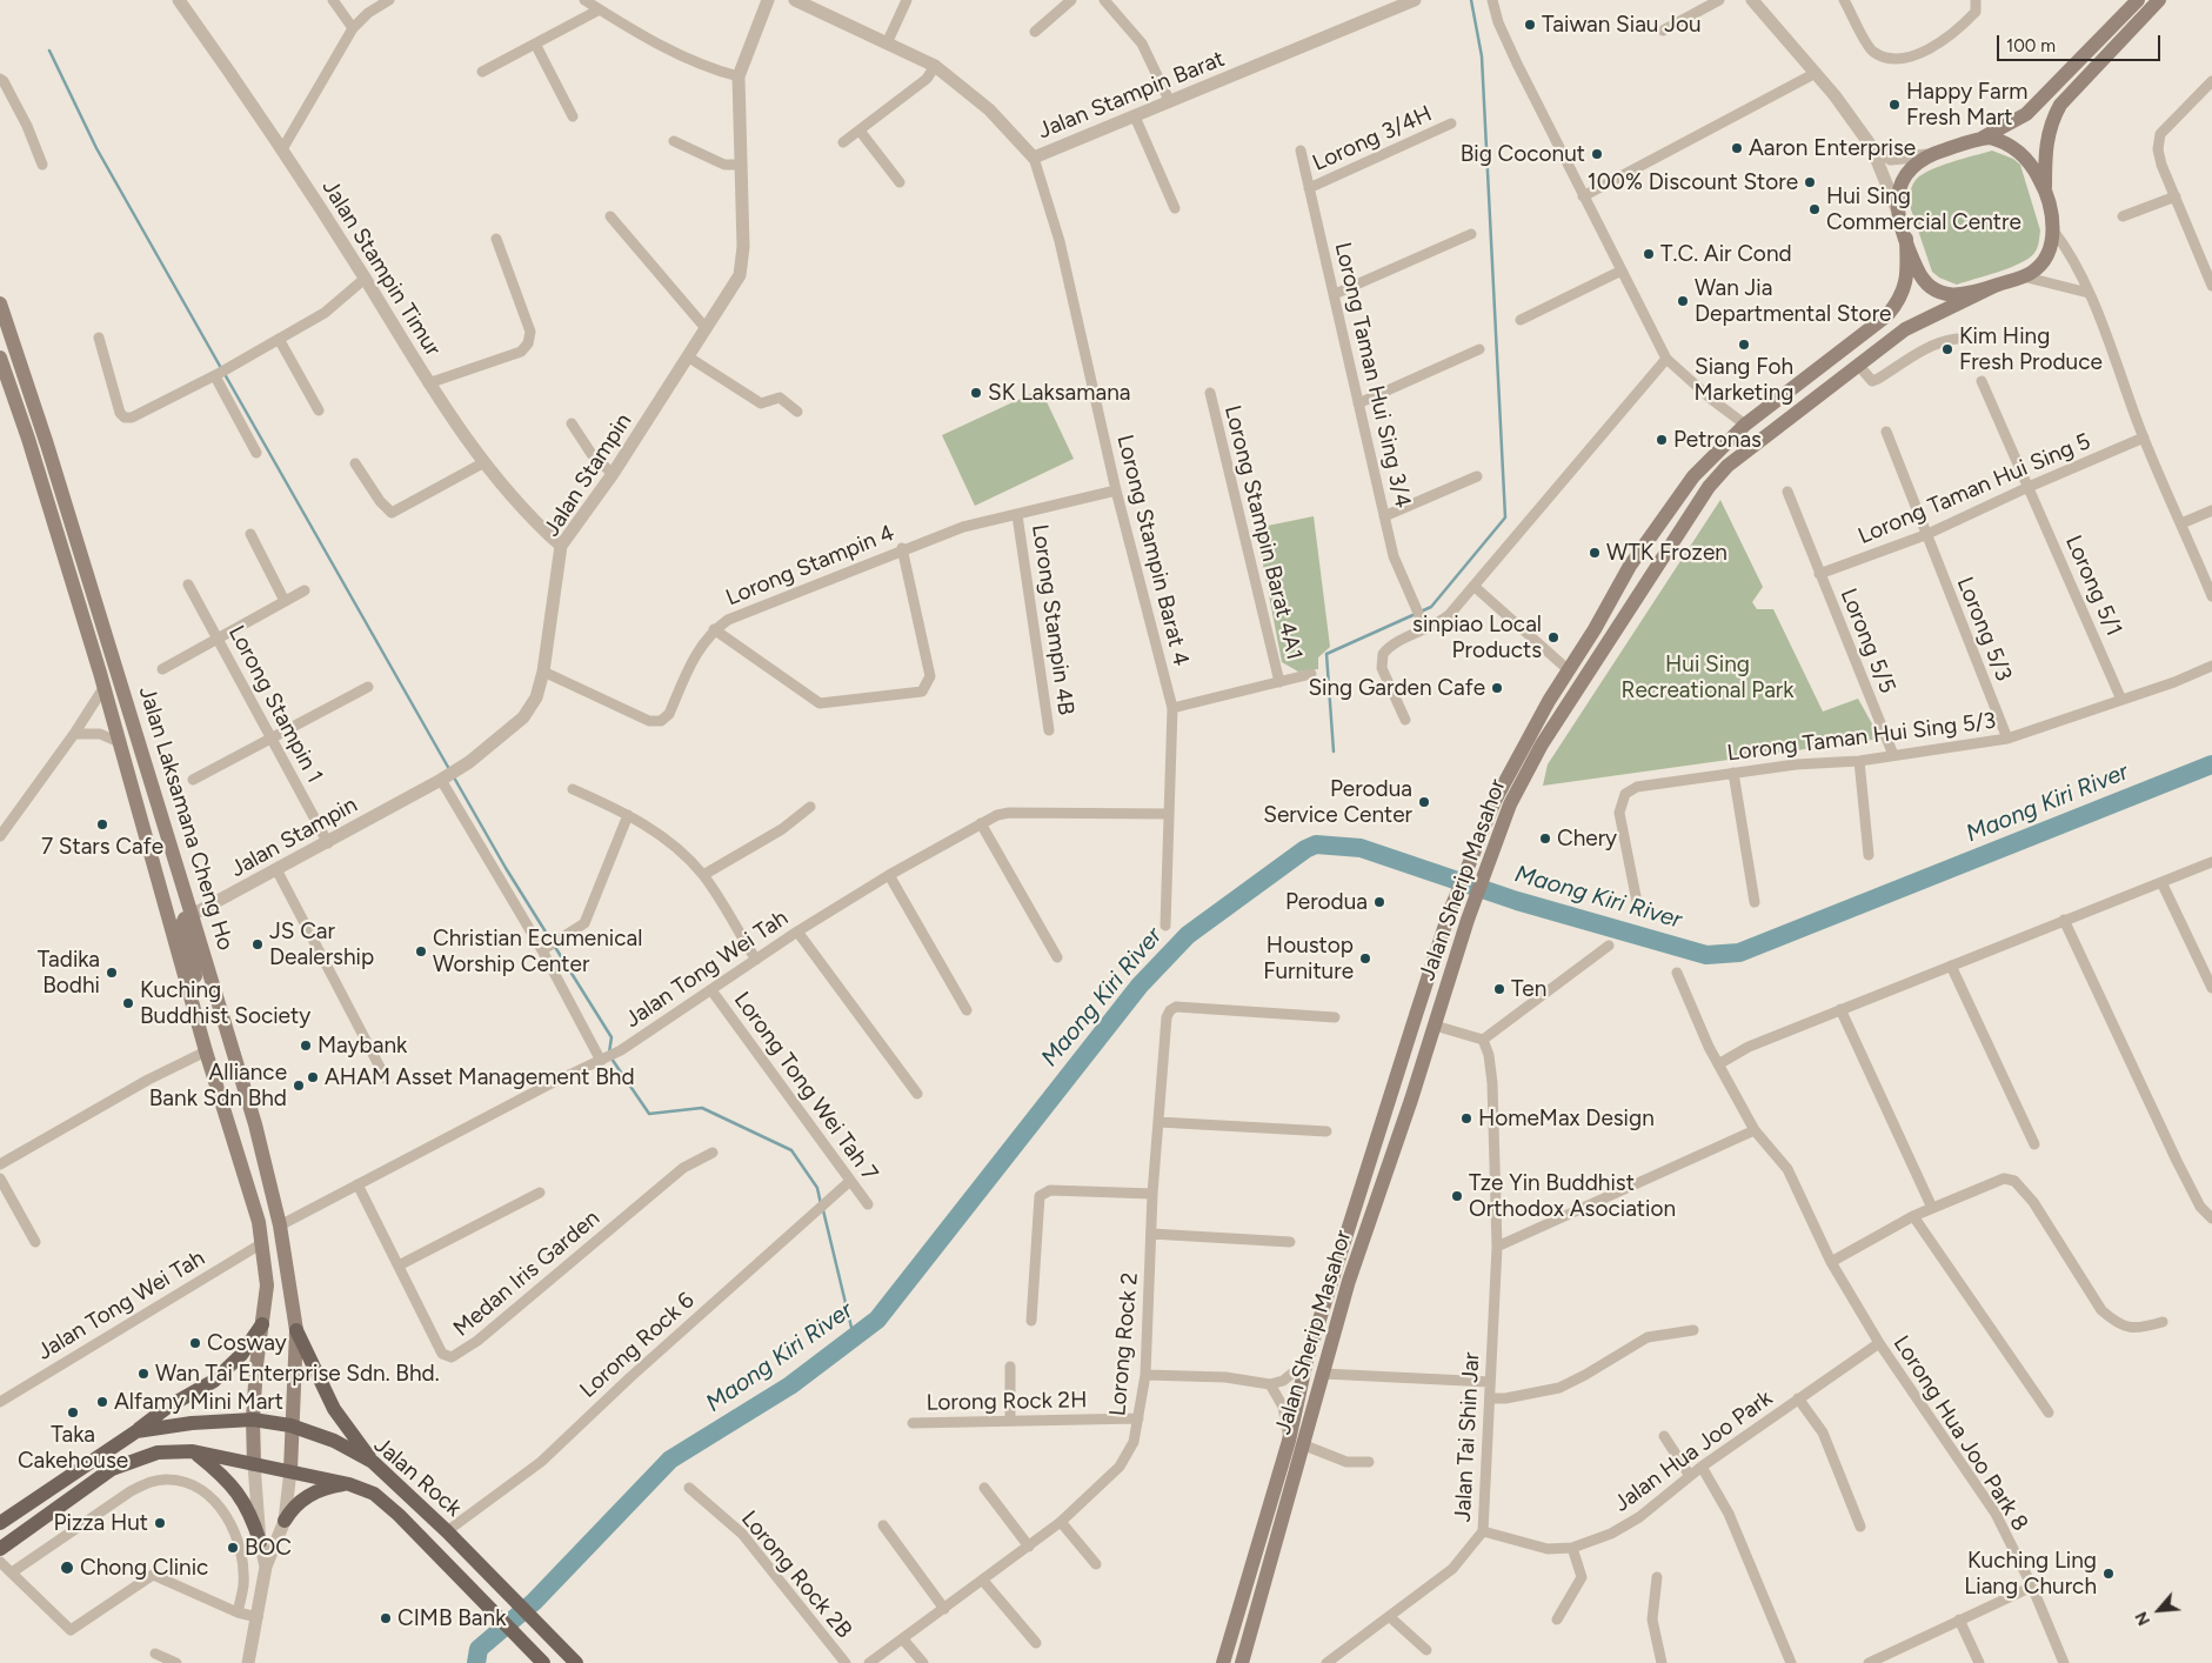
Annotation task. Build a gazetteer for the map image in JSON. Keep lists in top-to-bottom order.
{
  "streets": {
    "main road": ["Jalan Laksamana Cheng Ho", "Jalan Sherip Masahor", "Jalan Rock"],
    "street": [
      "Jalan Stampin Barat",
      "Lorong 3/4H",
      "Jalan Stampin Timur",
      "Lorong Taman Hui Sing 3/4",
      "Jalan Stampin",
      "Lorong Taman Hui Sing 5",
      "Lorong Stampin Barat 4A1",
      "Lorong Stampin Barat 4",
      "Lorong Stampin 4",
      "Lorong 5/1",
      "Lorong Stampin 4B",
      "Lorong 5/3",
      "Lorong 5/5",
      "Lorong Stampin 1",
      "Lorong Taman Hui Sing 5/3",
      "Jalan Tong Wei Tah",
      "Lorong Tong Wei Tah 7",
      "Medan Iris Garden",
      "Lorong Rock 2",
      "Lorong Rock 6",
      "Lorong Rock 2H",
      "Lorong Hua Joo Park 8",
      "Jalan Tai Shin Jar",
      "Jalan Hua Joo Park",
      "Lorong Rock 2B"
    ]
  },
  "crossings": [
    ["Jalan Stampin Barat", "Lorong Stampin Barat 4"],
    ["Lorong 3/4H", "Lorong Taman Hui Sing 3/4"],
    ["Jalan Stampin Timur", "Jalan Stampin"],
    ["Jalan Stampin", "Lorong Stampin 4"],
    ["Jalan Stampin", "Lorong Stampin 1"],
    ["Jalan Stampin", "Jalan Laksamana Cheng Ho"],
    ["Lorong Taman Hui Sing 5", "Lorong 5/1"],
    ["Lorong Taman Hui Sing 5", "Lorong 5/3"],
    ["Lorong Taman Hui Sing 5", "Lorong 5/5"],
    ["Lorong Stampin Barat 4", "Lorong Stampin 4"],
    ["Lorong Stampin Barat 4", "Jalan Tong Wei Tah"],
    ["Lorong Stampin 4", "Lorong Stampin 4B"],
    ["Lorong 5/1", "Lorong Taman Hui Sing 5/3"],
    ["Lorong 5/3", "Lorong Taman Hui Sing 5/3"],
    ["Lorong 5/5", "Lorong Taman Hui Sing 5/3"],
    ["Jalan Laksamana Cheng Ho", "Jalan Tong Wei Tah"],
    ["Jalan Laksamana Cheng Ho", "Jalan Rock"],
    ["Jalan Tong Wei Tah", "Lorong Tong Wei Tah 7"],
    ["Jalan Tong Wei Tah", "Medan Iris Garden"],
    ["Lorong Tong Wei Tah 7", "Lorong Rock 6"],
    ["Lorong Rock 2", "Lorong Rock 2H"],
    ["Lorong Rock 6", "Jalan Rock"],
    ["Lorong Hua Joo Park 8", "Jalan Hua Joo Park"],
    ["Jalan Tai Shin Jar", "Jalan Hua Joo Park"]
  ],
  "water": ["Maong Kiri River"],
  "parks": ["Hui Sing Recreational Park"],
  "places": [
    "Taiwan Siau Jou",
    "Happy Farm Fresh Mart",
    "Aaron Enterprise",
    "Big Coconut",
    "100% Discount Store",
    "Hui Sing Commercial Centre",
    "T.C. Air Cond",
    "Wan Jia Departmental Store",
    "Siang Foh Marketing",
    "Kim Hing Fresh Produce",
    "SK Laksamana",
    "Petronas",
    "WTK Frozen",
    "sinpiao Local Products",
    "Sing Garden Cafe",
    "Perodua Service Center",
    "7 Stars Cafe",
    "Chery",
    "Perodua",
    "JS Car Dealership",
    "Christian Ecumenical Worship Center",
    "Houstop Furniture",
    "Tadika Bodhi",
    "Ten",
    "Kuching Buddhist Society",
    "Maybank",
    "AHAM Asset Management Bhd",
    "Alliance Bank Sdn Bhd",
    "HomeMax Design",
    "Tze Yin Buddhist Orthodox Asociation",
    "Cosway",
    "Wan Tai Enterprise Sdn. Bhd.",
    "Alfamy Mini Mart",
    "Taka Cakehouse",
    "Pizza Hut",
    "BOC",
    "Chong Clinic",
    "Kuching Ling Liang Church",
    "CIMB Bank"
  ],
  "scale_bar": "100 m",
  "north": "bottom left"
}
